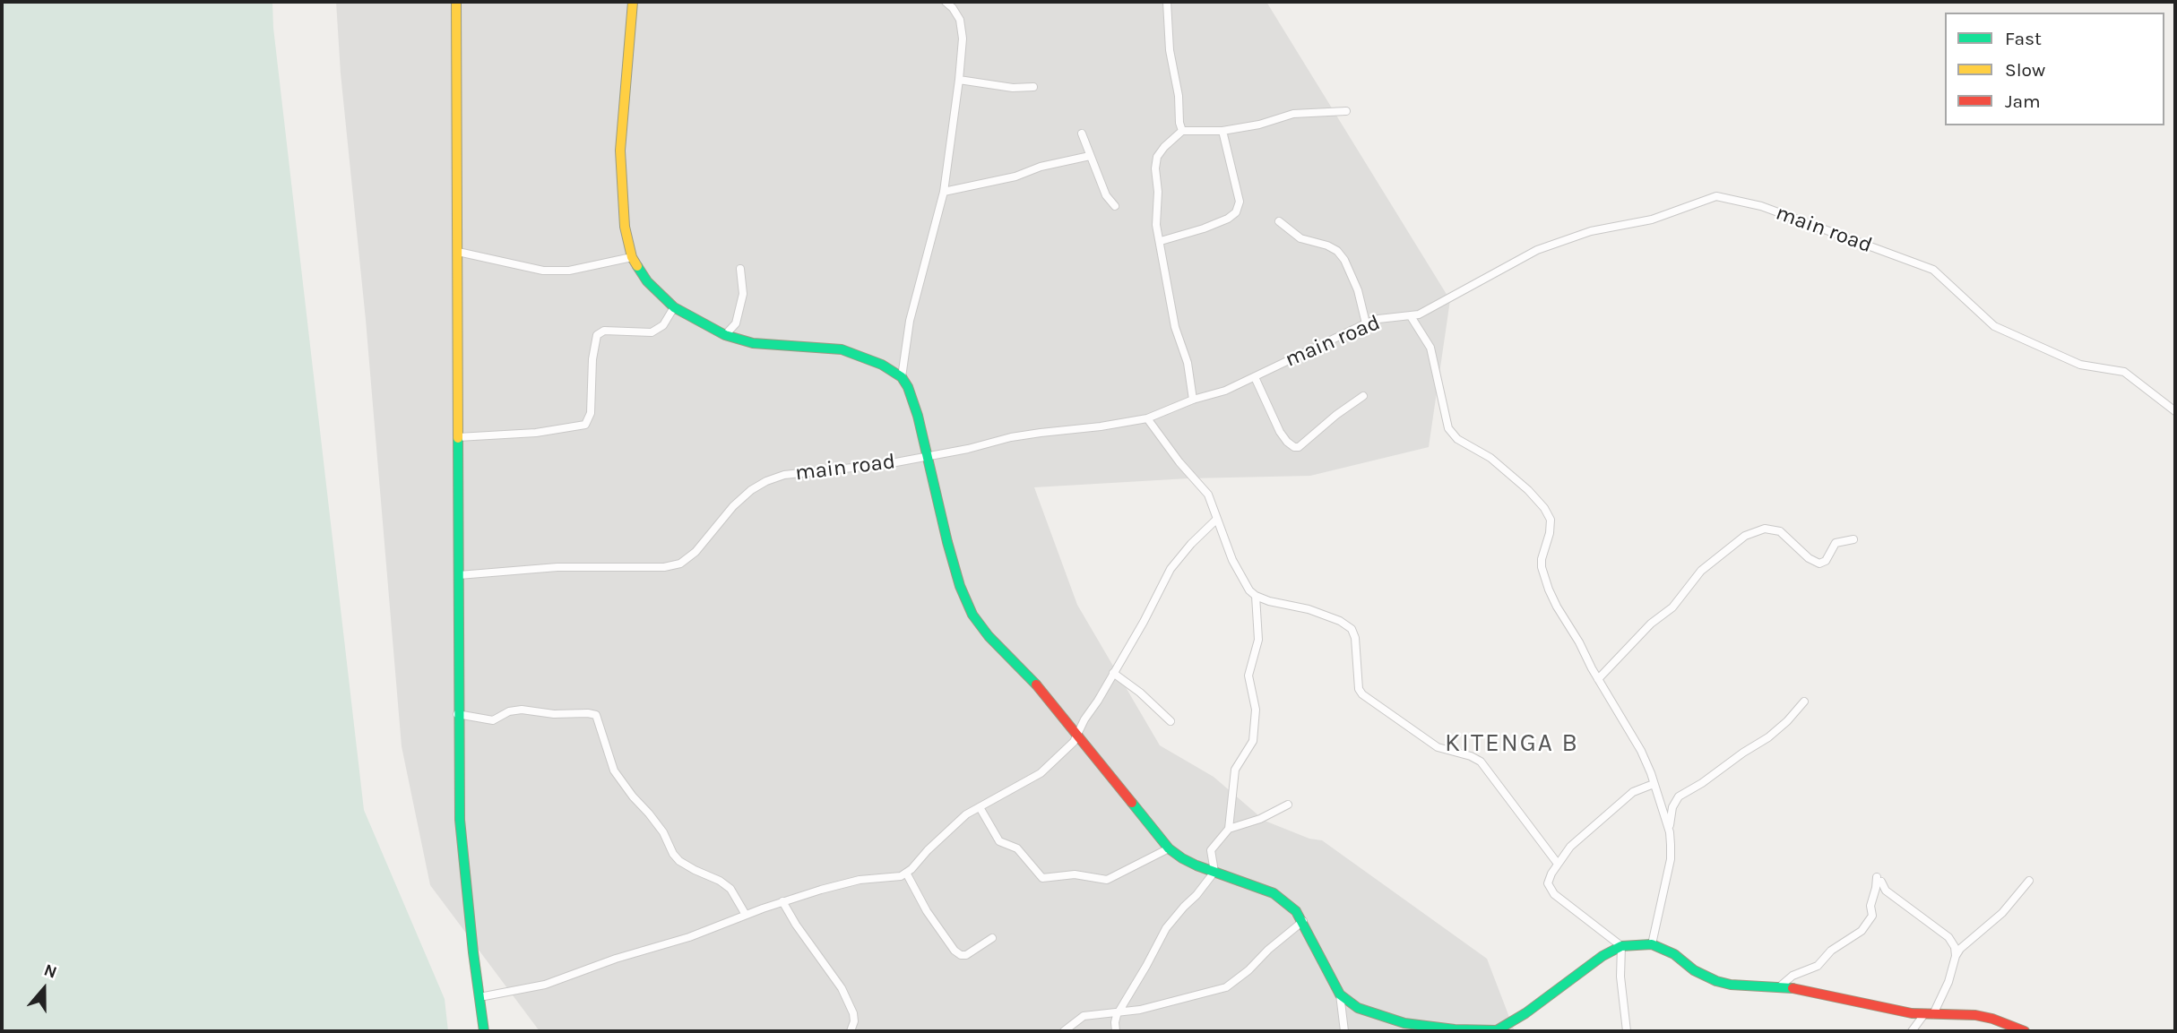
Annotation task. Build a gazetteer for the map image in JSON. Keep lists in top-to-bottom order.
{
  "streets": {
    "street": ["main road"]
  },
  "districts": ["KITENGA B"],
  "legend": ["Fast", "Slow", "Jam"],
  "north": "top"
}
